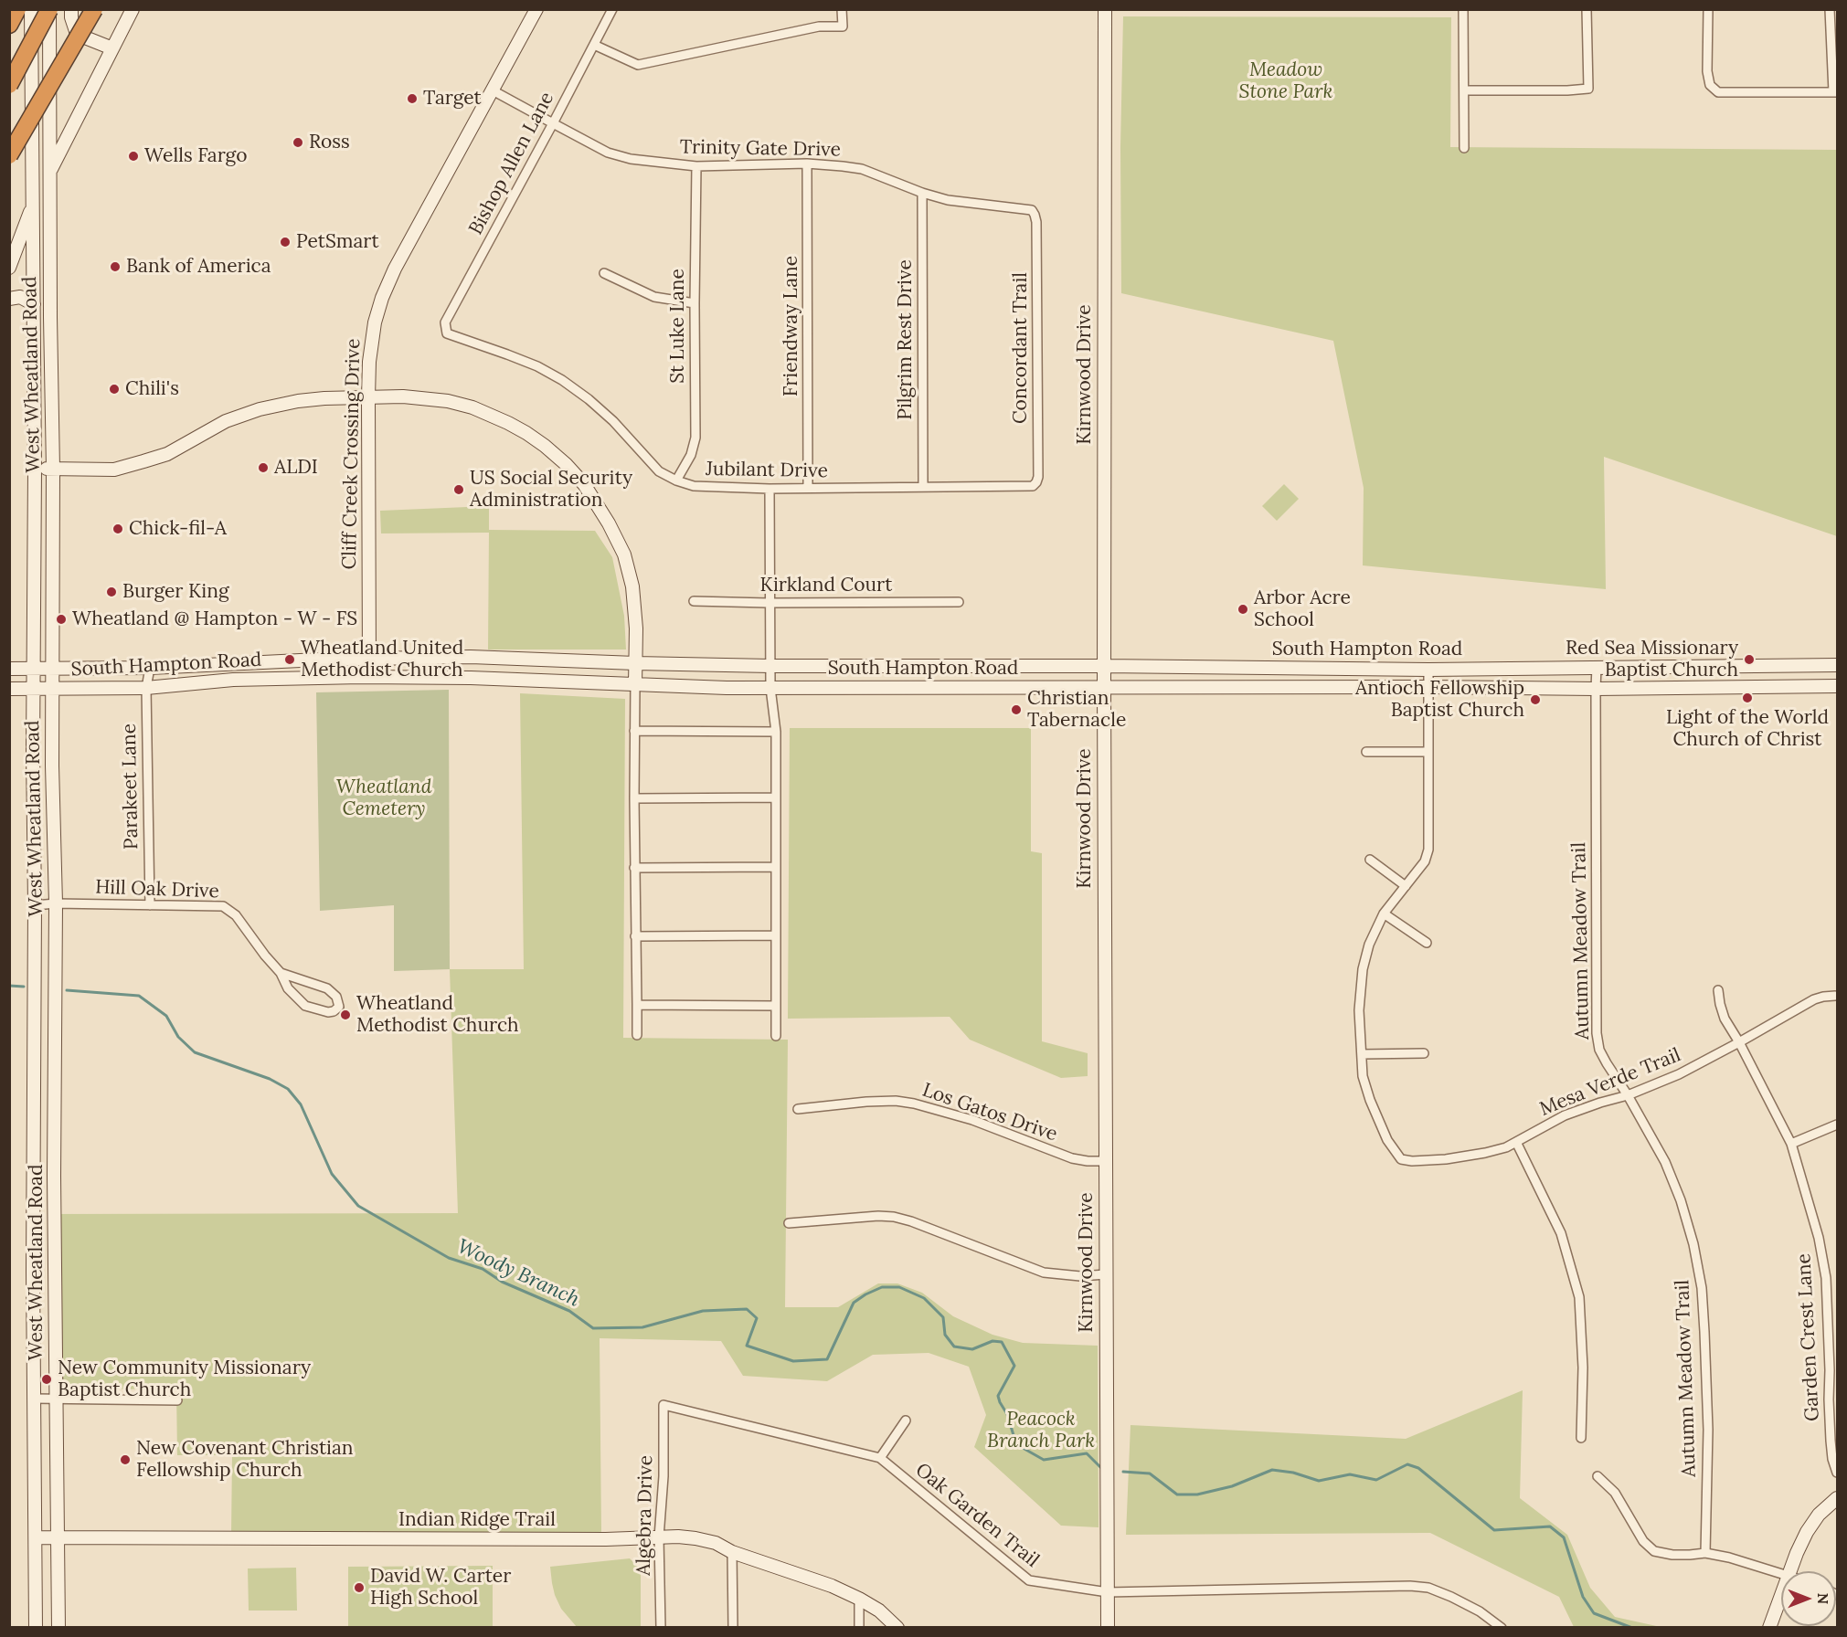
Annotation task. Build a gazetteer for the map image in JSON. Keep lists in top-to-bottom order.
{
  "streets": {
    "main road": [
      "West Wheatland Road",
      "Kirnwood Drive",
      "Cliff Creek Crossing Drive",
      "South Hampton Road",
      "Indian Ridge Trail"
    ],
    "street": [
      "Trinity Gate Drive",
      "Bishop Allen Lane",
      "St Luke Lane",
      "Friendway Lane",
      "Pilgrim Rest Drive",
      "Concordant Trail",
      "Jubilant Drive",
      "Kirkland Court",
      "Parakeet Lane",
      "Hill Oak Drive",
      "Autumn Meadow Trail",
      "Mesa Verde Trail",
      "Los Gatos Drive",
      "Garden Crest Lane",
      "Algebra Drive",
      "Oak Garden Trail"
    ]
  },
  "crossings": [
    ["Trinity Gate Drive", "Bishop Allen Lane"],
    ["Trinity Gate Drive", "St Luke Lane"],
    ["Trinity Gate Drive", "Friendway Lane"],
    ["Trinity Gate Drive", "Pilgrim Rest Drive"],
    ["Trinity Gate Drive", "Concordant Trail"],
    ["Trinity Gate Drive", "Cliff Creek Crossing Drive"],
    ["Bishop Allen Lane", "Jubilant Drive"],
    ["St Luke Lane", "Jubilant Drive"],
    ["Friendway Lane", "Jubilant Drive"],
    ["Pilgrim Rest Drive", "Jubilant Drive"],
    ["Concordant Trail", "Jubilant Drive"],
    ["West Wheatland Road", "South Hampton Road"],
    ["West Wheatland Road", "Hill Oak Drive"],
    ["West Wheatland Road", "Indian Ridge Trail"],
    ["Kirnwood Drive", "South Hampton Road"],
    ["Kirnwood Drive", "Los Gatos Drive"],
    ["Kirnwood Drive", "Oak Garden Trail"],
    ["Cliff Creek Crossing Drive", "South Hampton Road"],
    ["South Hampton Road", "Parakeet Lane"],
    ["South Hampton Road", "Autumn Meadow Trail"],
    ["Parakeet Lane", "Hill Oak Drive"],
    ["Autumn Meadow Trail", "Mesa Verde Trail"],
    ["Mesa Verde Trail", "Garden Crest Lane"],
    ["Algebra Drive", "Oak Garden Trail"],
    ["Algebra Drive", "Indian Ridge Trail"]
  ],
  "water": ["Woody Branch"],
  "parks": ["Meadow Stone Park", "Wheatland Cemetery", "Peacock Branch Park"],
  "places": [
    "Target",
    "Ross",
    "Wells Fargo",
    "PetSmart",
    "Bank of America",
    "Chili's",
    "ALDI",
    "US Social Security Administration",
    "Chick-fil-A",
    "Burger King",
    "Arbor Acre School",
    "Wheatland @ Hampton - W - FS",
    "Wheatland United Methodist Church",
    "Red Sea Missionary Baptist Church",
    "Light of the World Church of Christ",
    "Antioch Fellowship Baptist Church",
    "Christian Tabernacle",
    "Wheatland Methodist Church",
    "New Community Missionary Baptist Church",
    "New Covenant Christian Fellowship Church",
    "David W. Carter High School"
  ],
  "north": "right"
}
